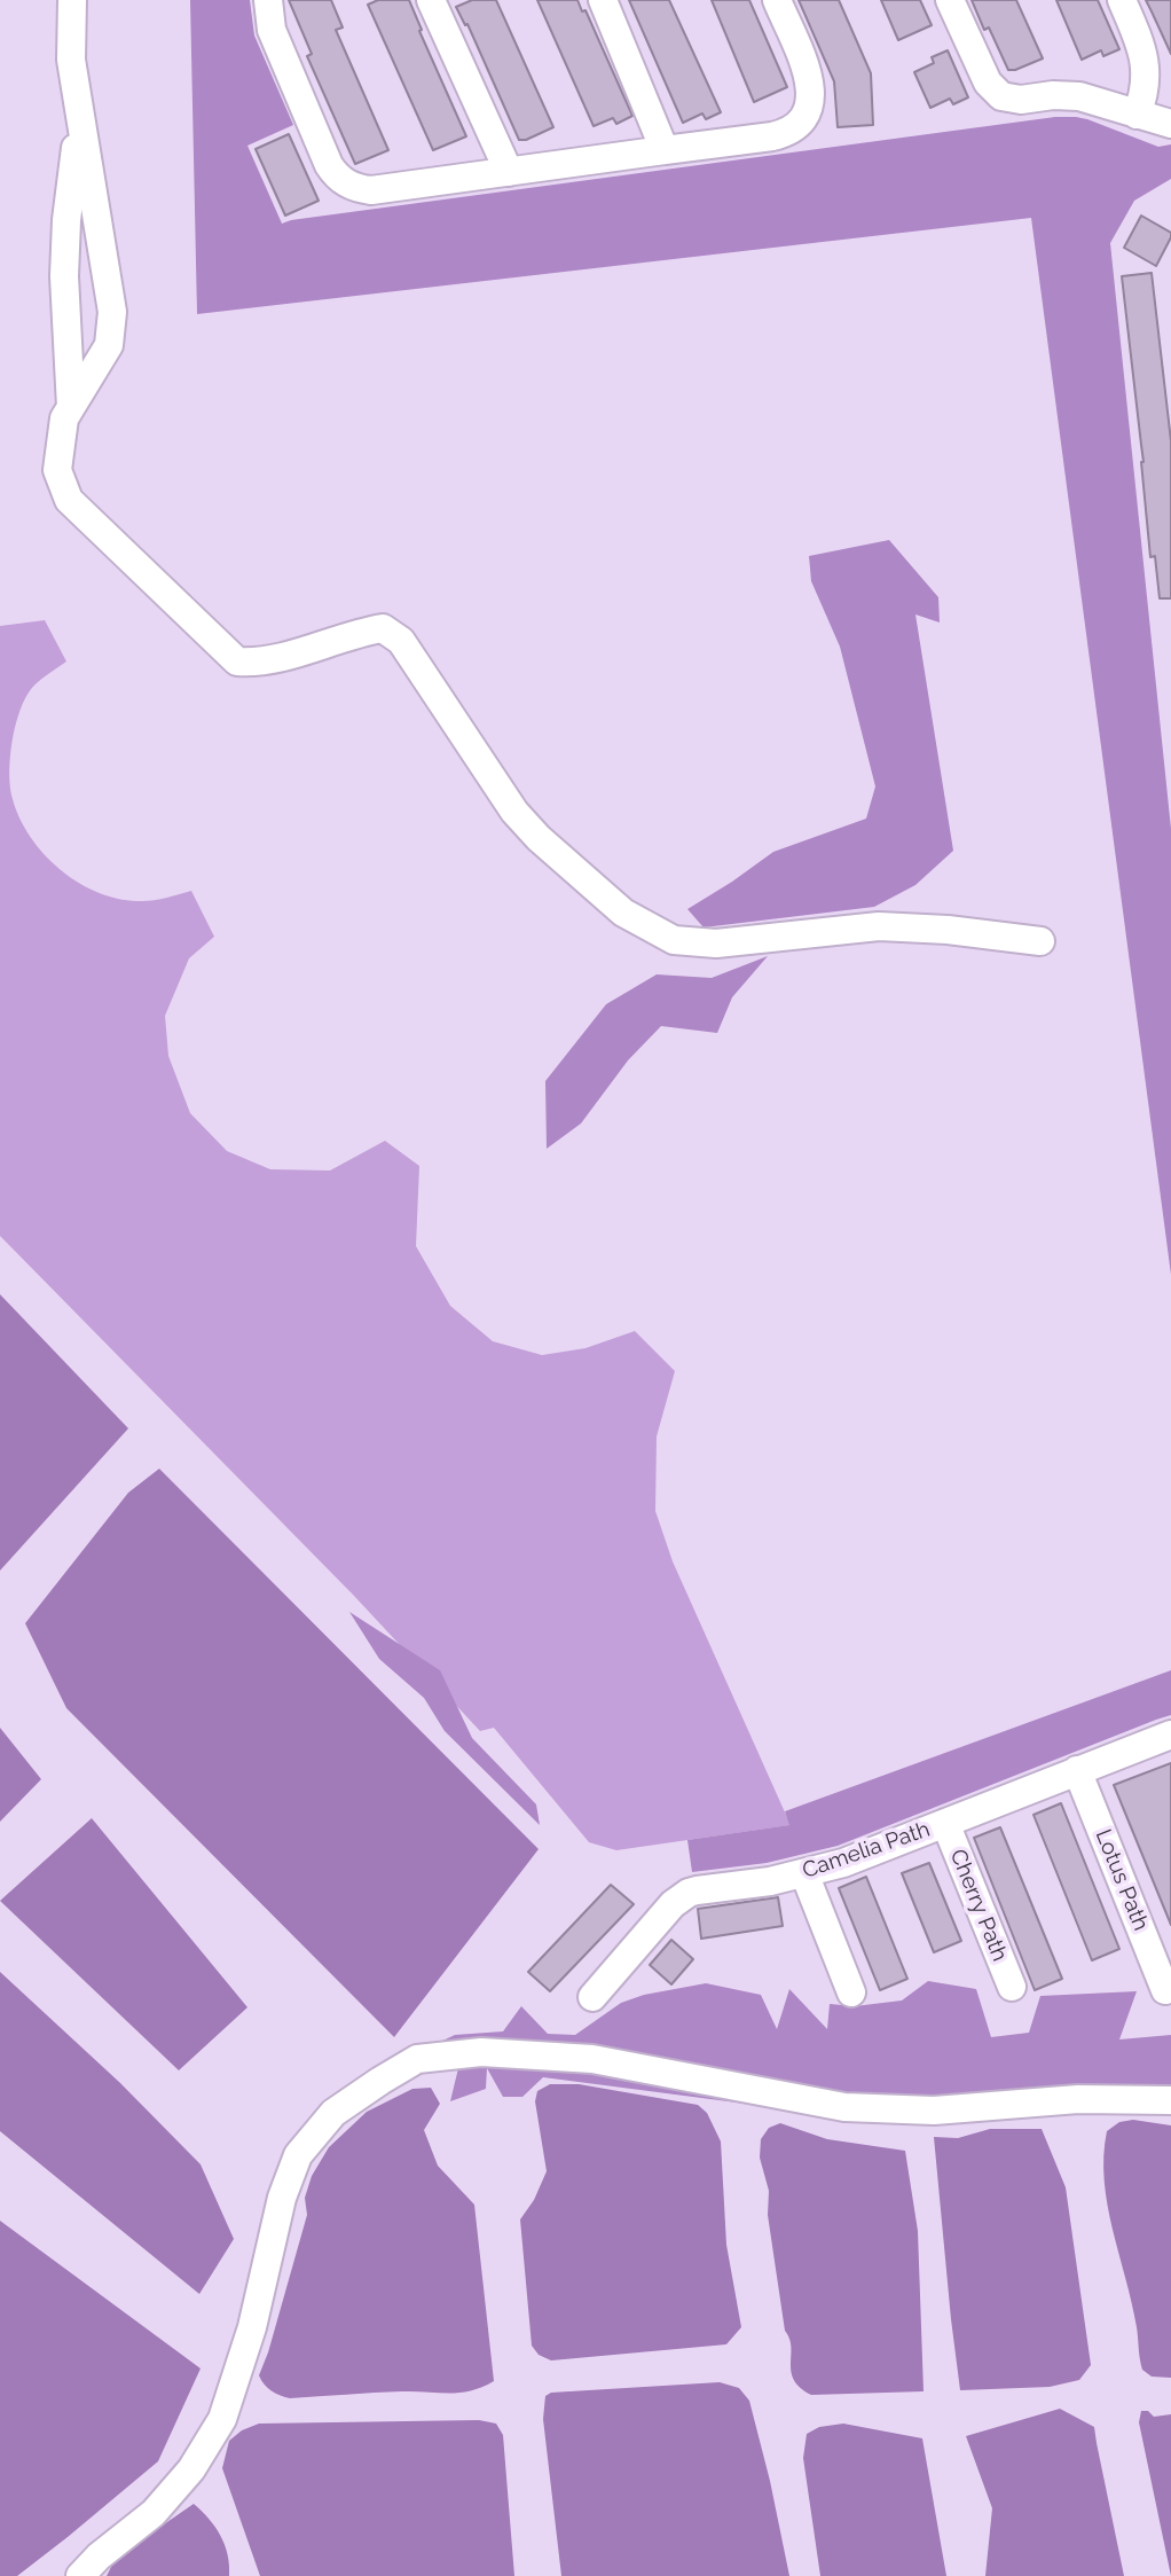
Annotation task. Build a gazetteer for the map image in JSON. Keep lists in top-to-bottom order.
{
  "streets": {
    "street": ["Camelia Path", "Lotus Path", "Cherry Path"]
  },
  "crossings": [
    ["Camelia Path", "Lotus Path"],
    ["Camelia Path", "Cherry Path"]
  ]
}
